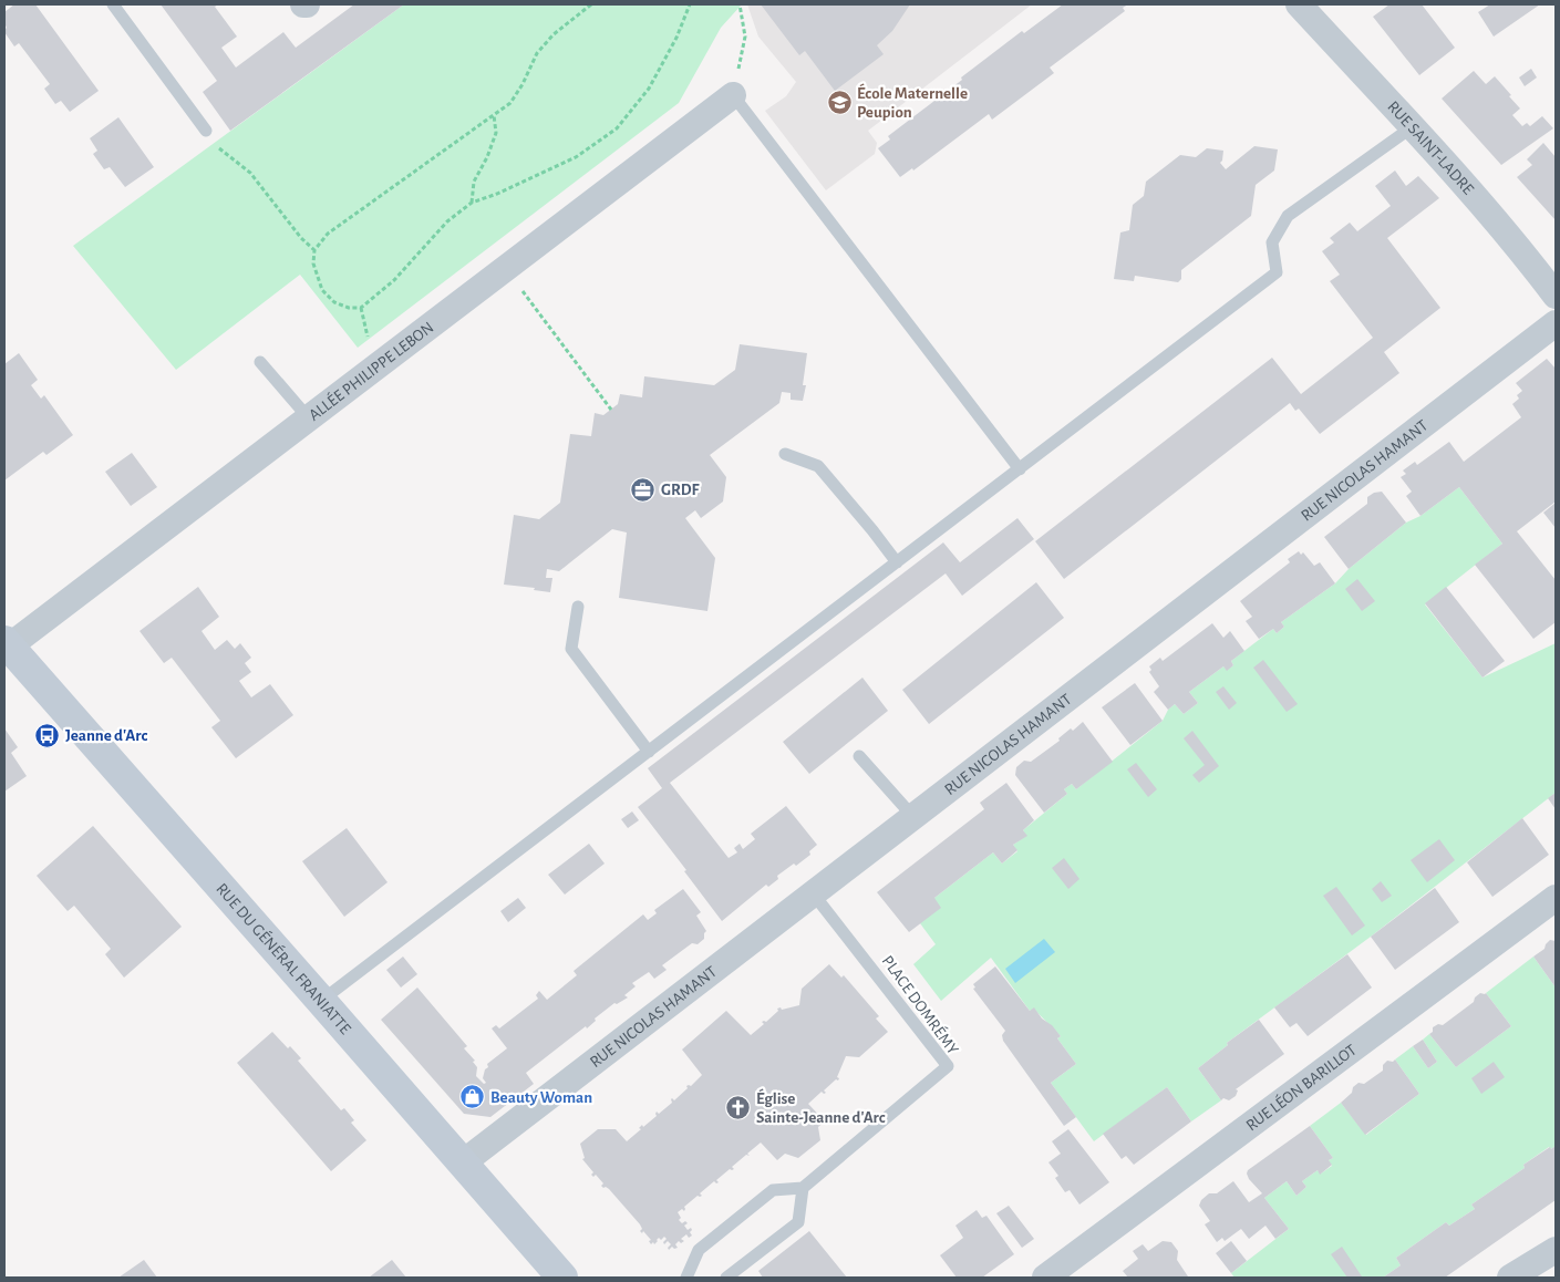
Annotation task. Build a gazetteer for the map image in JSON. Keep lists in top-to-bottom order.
{
  "streets": {
    "main road": ["RUE DU GÉNÉRAL FRANIATTE"],
    "street": [
      "RUE SAINT-LADRE",
      "ALLÉE PHILIPPE LEBON",
      "RUE NICOLAS HAMANT",
      "RUE LÉON BARILLOT"
    ],
    "lane": ["PLACE DOMRÉMY"]
  },
  "crossings": [
    ["ALLÉE PHILIPPE LEBON", "RUE DU GÉNÉRAL FRANIATTE"],
    ["RUE NICOLAS HAMANT", "RUE DU GÉNÉRAL FRANIATTE"],
    ["RUE NICOLAS HAMANT", "PLACE DOMRÉMY"]
  ],
  "places": {
    "school or university": ["École Maternelle Peupion"],
    "office": ["GRDF"],
    "bus stop": ["Jeanne d'Arc"],
    "shop": ["Beauty Woman"],
    "church": ["Église Sainte-Jeanne d'Arc"]
  }
}
